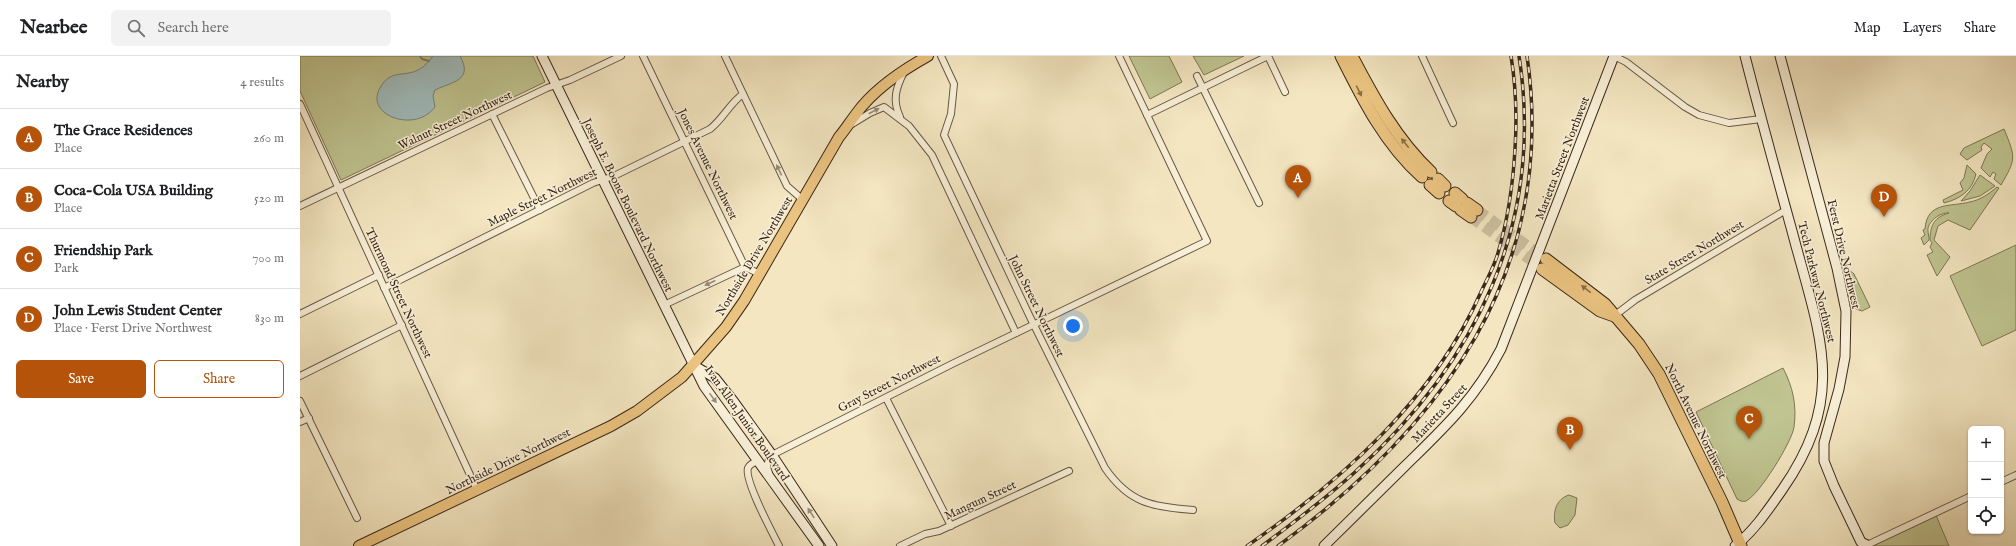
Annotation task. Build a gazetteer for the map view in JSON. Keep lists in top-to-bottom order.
{
  "streets": {
    "highway": ["North Avenue Northwest"],
    "main road": [
      "Marietta Street Northwest",
      "Joseph E. Boone Boulevard Northwest",
      "Ferst Drive Northwest",
      "Northside Drive Northwest",
      "Tech Parkway Northwest",
      "Marietta Street",
      "Ivan Allen Junior Boulevard"
    ],
    "street": [
      "Walnut Street Northwest",
      "Jones Avenue Northwest",
      "Maple Street Northwest",
      "State Street Northwest",
      "Thurmond Street Northwest",
      "John Street Northwest",
      "Gray Street Northwest",
      "Mangum Street"
    ]
  },
  "crossings": [
    ["Walnut Street Northwest", "Joseph E. Boone Boulevard Northwest"],
    ["Walnut Street Northwest", "Thurmond Street Northwest"],
    ["Marietta Street Northwest", "Marietta Street"],
    ["Marietta Street Northwest", "North Avenue Northwest"],
    ["Jones Avenue Northwest", "Maple Street Northwest"],
    ["Maple Street Northwest", "Joseph E. Boone Boulevard Northwest"],
    ["Maple Street Northwest", "Thurmond Street Northwest"],
    ["Joseph E. Boone Boulevard Northwest", "Northside Drive Northwest"],
    ["Joseph E. Boone Boulevard Northwest", "Ivan Allen Junior Boulevard"],
    ["State Street Northwest", "Tech Parkway Northwest"],
    ["State Street Northwest", "North Avenue Northwest"],
    ["Northside Drive Northwest", "Thurmond Street Northwest"],
    ["Northside Drive Northwest", "Ivan Allen Junior Boulevard"],
    ["Tech Parkway Northwest", "North Avenue Northwest"],
    ["John Street Northwest", "Gray Street Northwest"],
    ["Gray Street Northwest", "Ivan Allen Junior Boulevard"],
    ["Marietta Street", "North Avenue Northwest"]
  ],
  "page": {
    "header": "Nearbee",
    "search": "Search here",
    "nav": ["Map", "Layers", "Share"],
    "heading": ["Nearby", "4 results"],
    "list": [
      {
        "mark": "A",
        "name": "The Grace Residences",
        "note": "Place",
        "value": "260 m"
      },
      {
        "mark": "B",
        "name": "Coca-Cola USA Building",
        "note": "Place",
        "value": "520 m"
      },
      {
        "mark": "C",
        "name": "Friendship Park",
        "note": "Park",
        "value": "700 m"
      },
      {
        "mark": "D",
        "name": "John Lewis Student Center",
        "note": "Place · Ferst Drive Northwest",
        "value": "830 m"
      }
    ],
    "pins": [
      "A",
      "D",
      "C",
      "B"
    ],
    "buttons": ["Save", "Share"],
    "map_buttons": ["+", "−"]
  }
}
